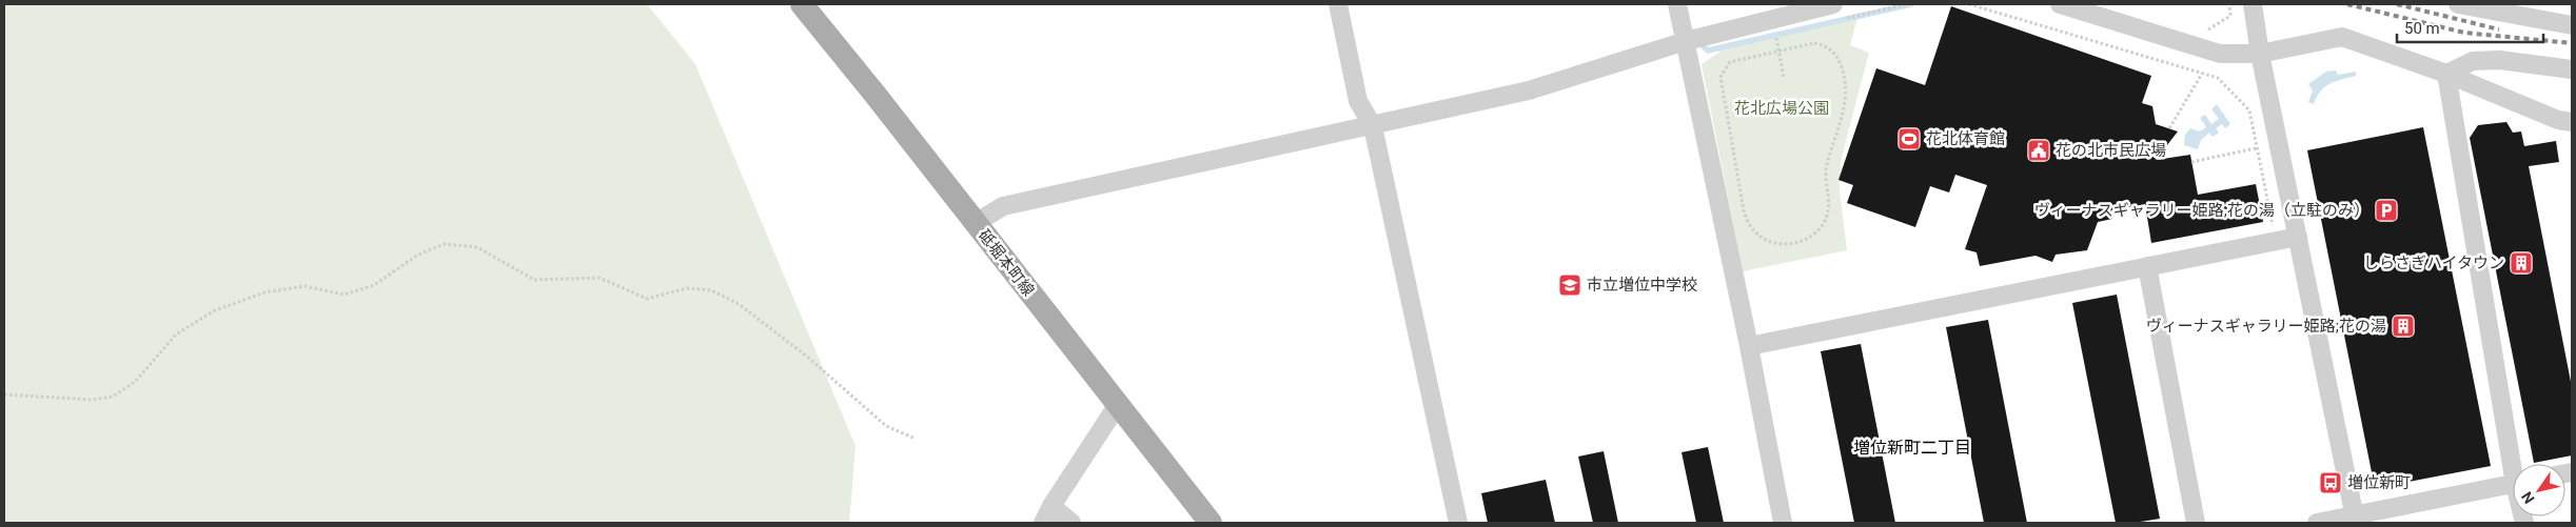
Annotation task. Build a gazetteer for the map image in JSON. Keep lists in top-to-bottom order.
{
  "streets": {
    "main road": ["砥堀本町線"]
  },
  "districts": ["増位新町二丁目"],
  "parks": ["花北広場公園"],
  "places": {
    "sports": ["花北体育館"],
    "public building": ["花の北市民広場"],
    "parking": ["ヴィーナスギャラリー姫路;花の湯（立駐のみ）"],
    "building": ["しらさぎハイタウン", "ヴィーナスギャラリー姫路;花の湯"],
    "school or university": ["市立増位中学校"],
    "bus stop": ["増位新町"]
  },
  "scale_bar": "50 m",
  "north": "bottom left"
}
